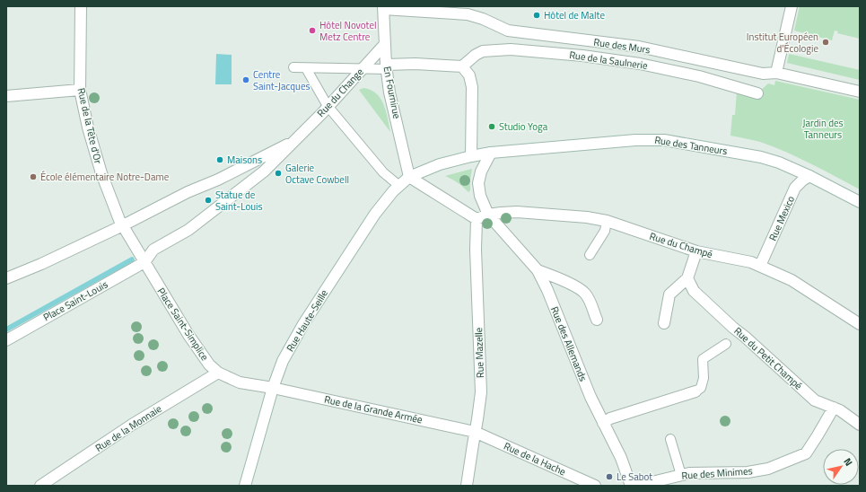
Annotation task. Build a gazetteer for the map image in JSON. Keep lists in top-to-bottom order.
{
  "streets": {
    "street": [
      "Rue des Murs",
      "Rue de la Saulnerie",
      "Rue du Change",
      "En Fournirue",
      "Rue de la Tête d'Or",
      "Rue des Tanneurs",
      "Rue Mexico",
      "Rue du Champé",
      "Place Saint-Louis",
      "Rue Haute-Seille",
      "Place Saint-Simplice",
      "Rue des Allemands",
      "Rue Mazelle",
      "Rue du Petit Champé",
      "Rue de la Grande Armée",
      "Rue de la Monnaie",
      "Rue de la Hache",
      "Rue des Minimes"
    ]
  },
  "crossings": [
    ["Rue des Murs", "En Fournirue"],
    ["Rue du Change", "En Fournirue"],
    ["Rue du Change", "Rue de la Tête d'Or"],
    ["Rue du Change", "Place Saint-Louis"],
    ["En Fournirue", "Rue Haute-Seille"],
    ["Rue des Tanneurs", "Rue Mexico"],
    ["Rue des Tanneurs", "Rue Haute-Seille"],
    ["Rue des Tanneurs", "Rue des Allemands"],
    ["Rue Mexico", "Rue du Champé"],
    ["Rue du Champé", "Rue des Allemands"],
    ["Rue du Champé", "Rue Mazelle"],
    ["Place Saint-Louis", "Place Saint-Simplice"],
    ["Rue Haute-Seille", "Place Saint-Simplice"],
    ["Rue Haute-Seille", "Rue de la Grande Armée"],
    ["Place Saint-Simplice", "Rue de la Grande Armée"],
    ["Place Saint-Simplice", "Rue de la Monnaie"],
    ["Rue Mazelle", "Rue de la Grande Armée"],
    ["Rue Mazelle", "Rue de la Hache"],
    ["Rue du Petit Champé", "Rue des Minimes"],
    ["Rue de la Grande Armée", "Rue de la Hache"]
  ],
  "parks": ["Jardin des Tanneurs"],
  "places": [
    "Hôtel de Malte",
    "Hôtel Novotel Metz Centre",
    "Institut Européen d'Écologie",
    "Centre Saint-Jacques",
    "Studio Yoga",
    "Maisons",
    "Galerie Octave Cowbell",
    "École élémentaire Notre-Dame",
    "Statue de Saint-Louis",
    "Le Sabot"
  ],
  "north": "top right"
}
